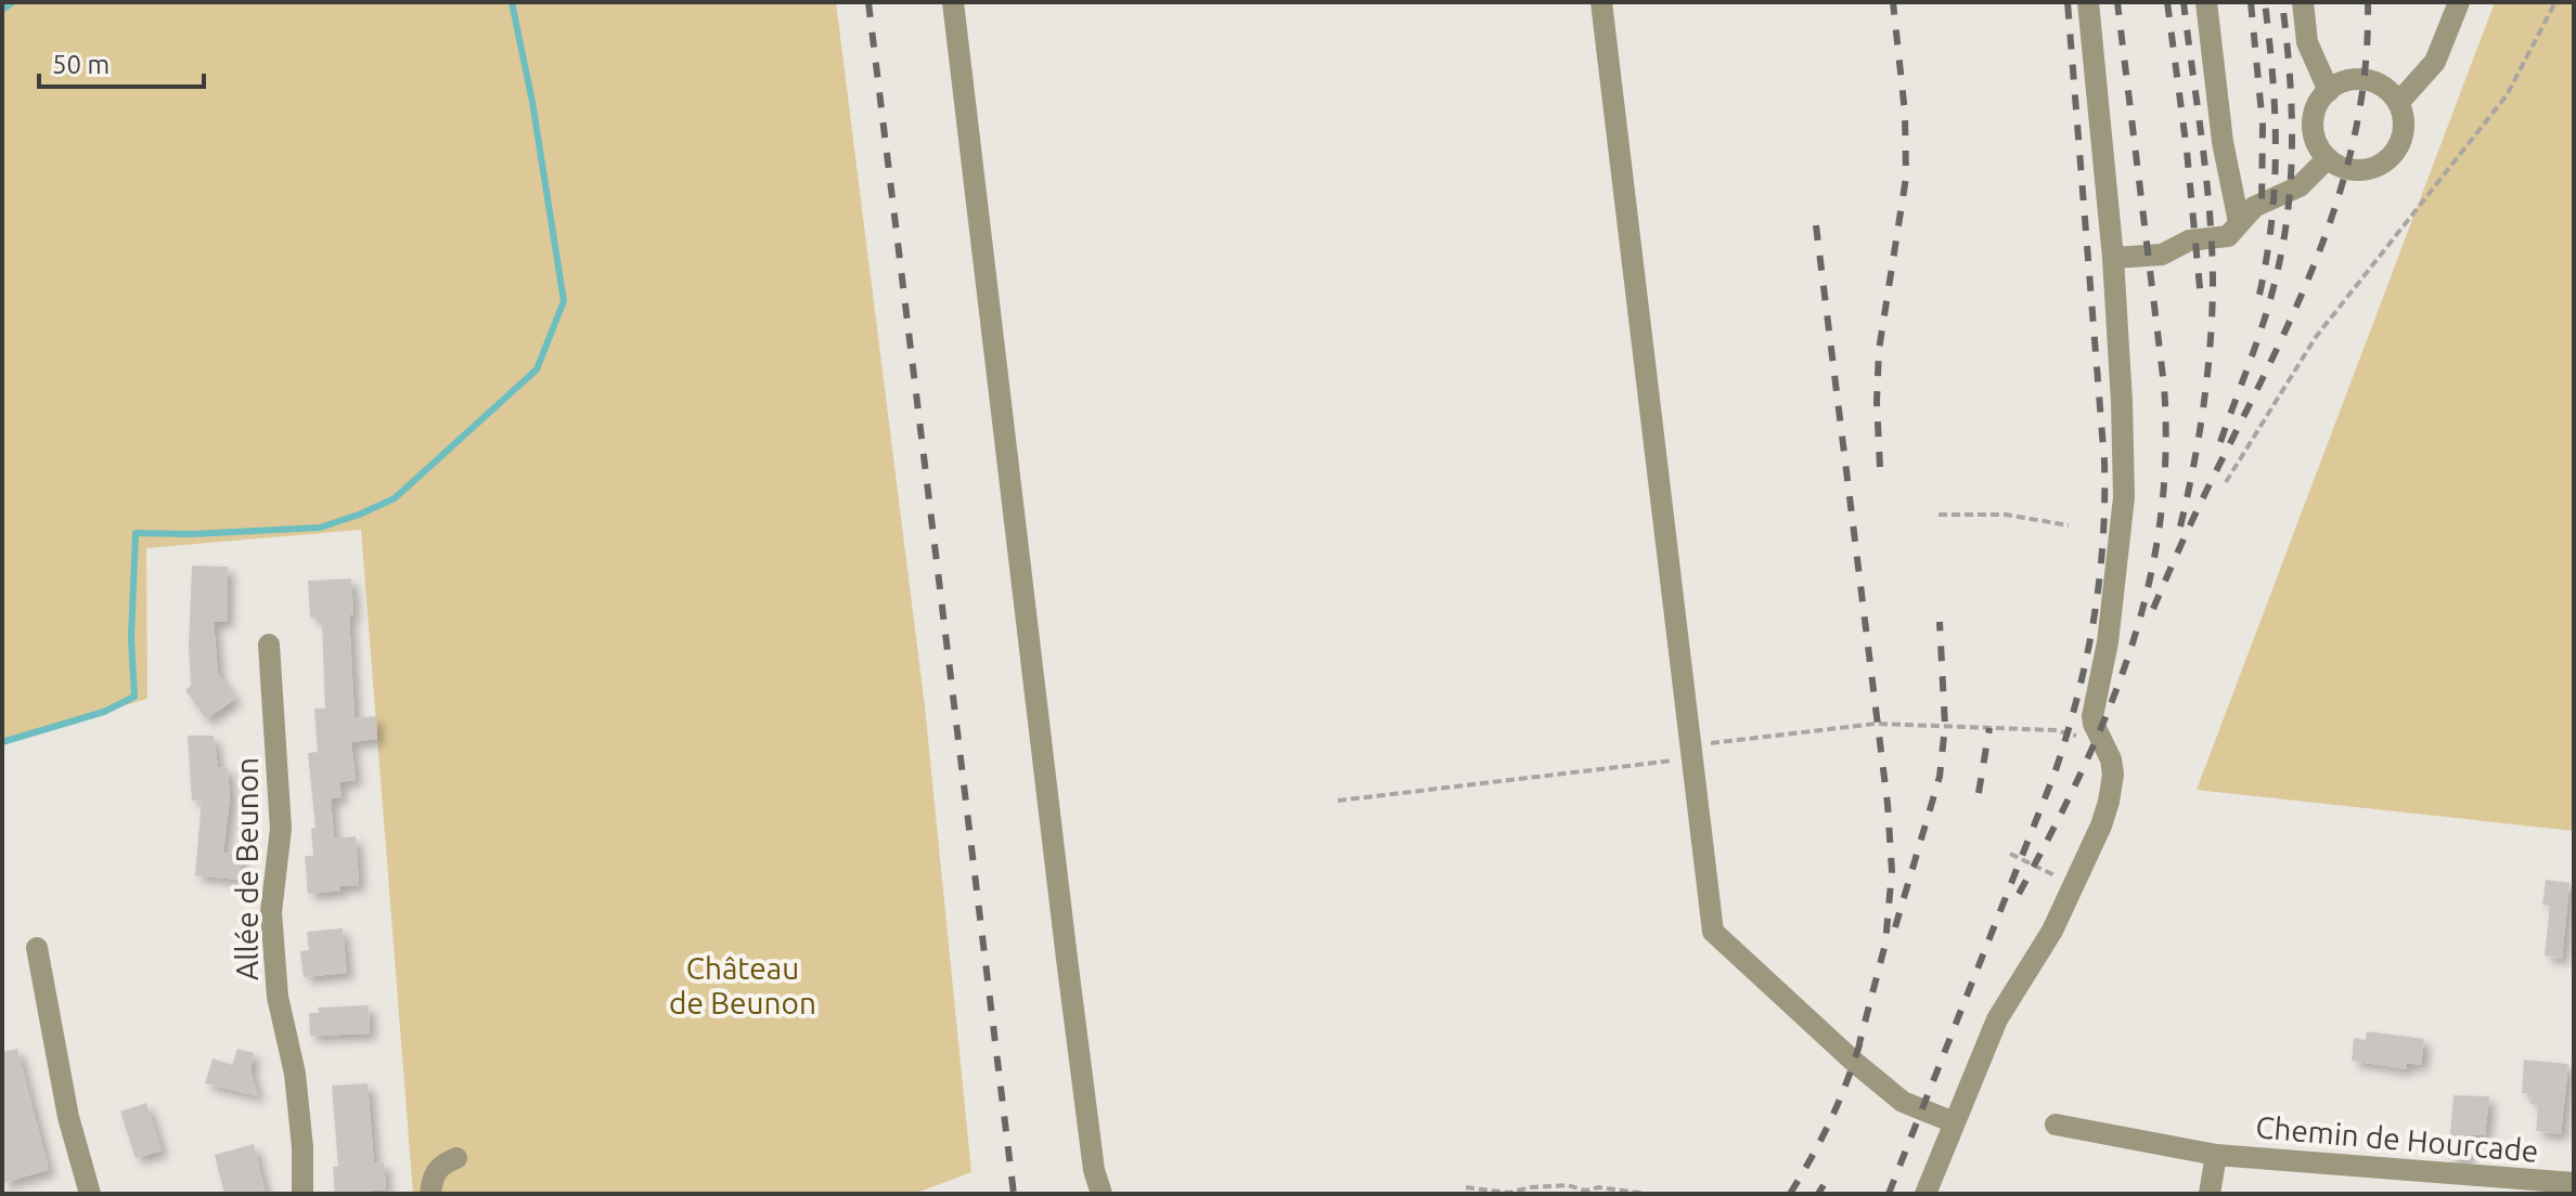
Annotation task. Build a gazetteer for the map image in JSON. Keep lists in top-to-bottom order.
{
  "streets": {
    "street": ["Allée de Beunon", "Chemin de Hourcade"]
  },
  "parks": ["Château de Beunon"],
  "scale_bar": "50 m"
}
